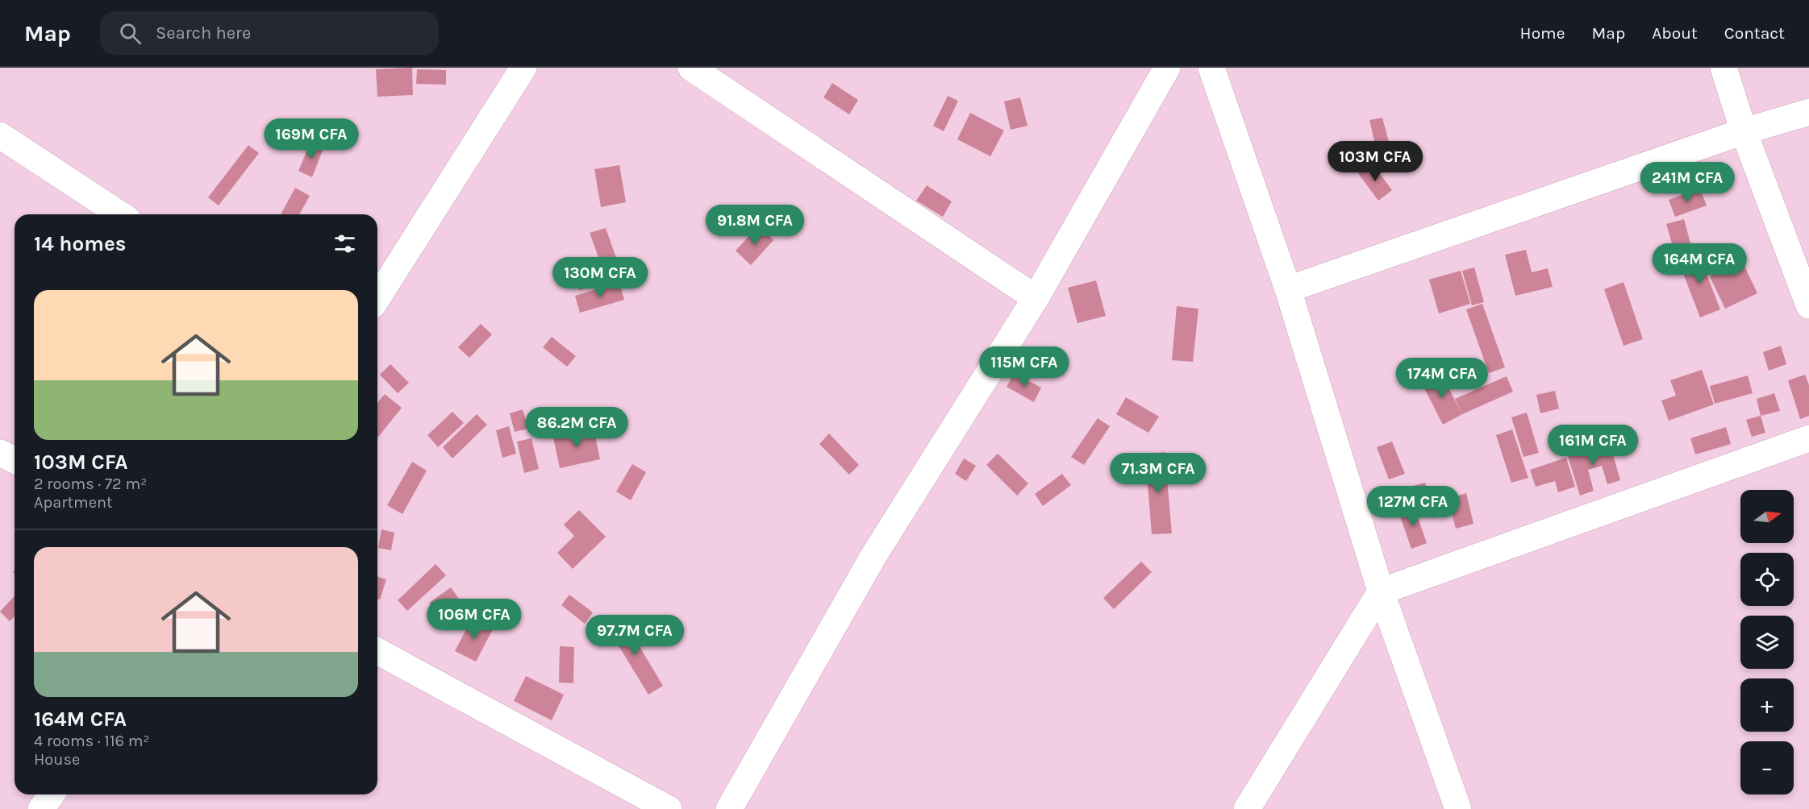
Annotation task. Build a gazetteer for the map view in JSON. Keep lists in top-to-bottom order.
{
  "north": "right",
  "page": {
    "header": "Map",
    "search": "Search here",
    "nav": [
      "Home",
      "Map",
      "About",
      "Contact"
    ],
    "price": [
      "169M CFA",
      "103M CFA",
      "241M CFA",
      "91.8M CFA",
      "164M CFA",
      "130M CFA",
      "115M CFA",
      "174M CFA",
      "86.2M CFA",
      "161M CFA",
      "71.3M CFA",
      "127M CFA",
      "106M CFA",
      "97.7M CFA"
    ],
    "heading": "14 homes",
    "list": [
      {
        "name": "103M CFA",
        "note": "2 rooms · 72 m² · Apartment"
      },
      {
        "name": "164M CFA",
        "note": "4 rooms · 116 m² · House"
      }
    ],
    "map_buttons": ["+", "−"]
  }
}
